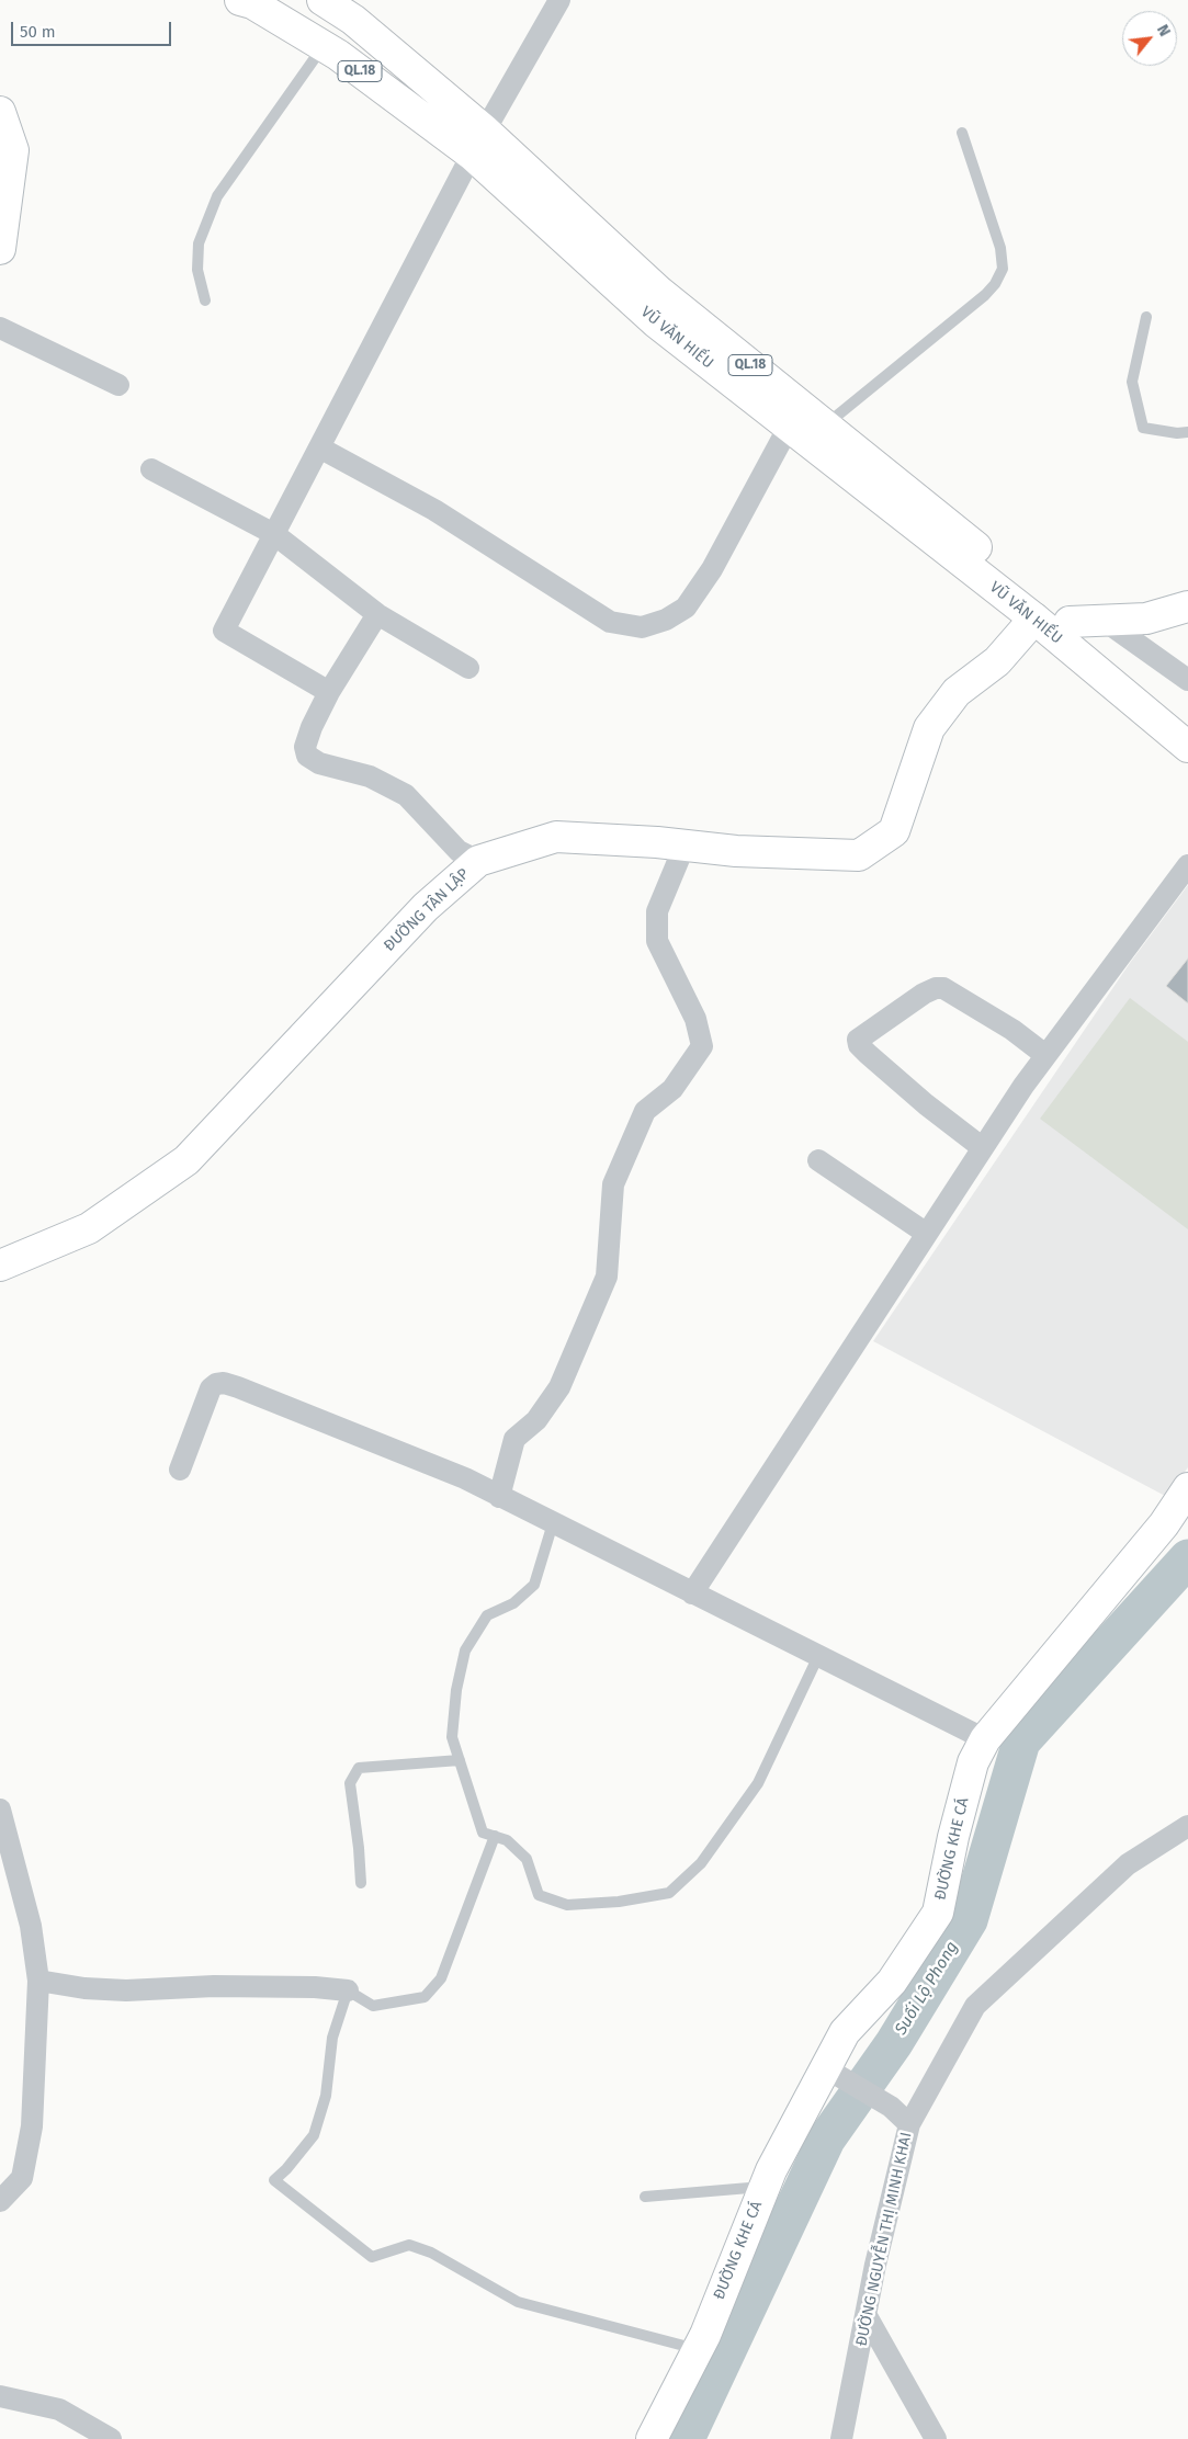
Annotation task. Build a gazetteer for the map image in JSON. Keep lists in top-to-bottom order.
{
  "streets": {
    "street": [
      "QL.18",
      "VŨ VĂN HIẾU",
      "ĐƯỜNG TÂN LẬP",
      "ĐƯỜNG KHE CÁ",
      "ĐƯỜNG NGUYỄN THỊ MINH KHAI"
    ]
  },
  "crossings": [
    ["VŨ VĂN HIẾU", "ĐƯỜNG TÂN LẬP"]
  ],
  "water": ["Suối Lộ Phong"],
  "scale_bar": "50 m",
  "north": "top right"
}
